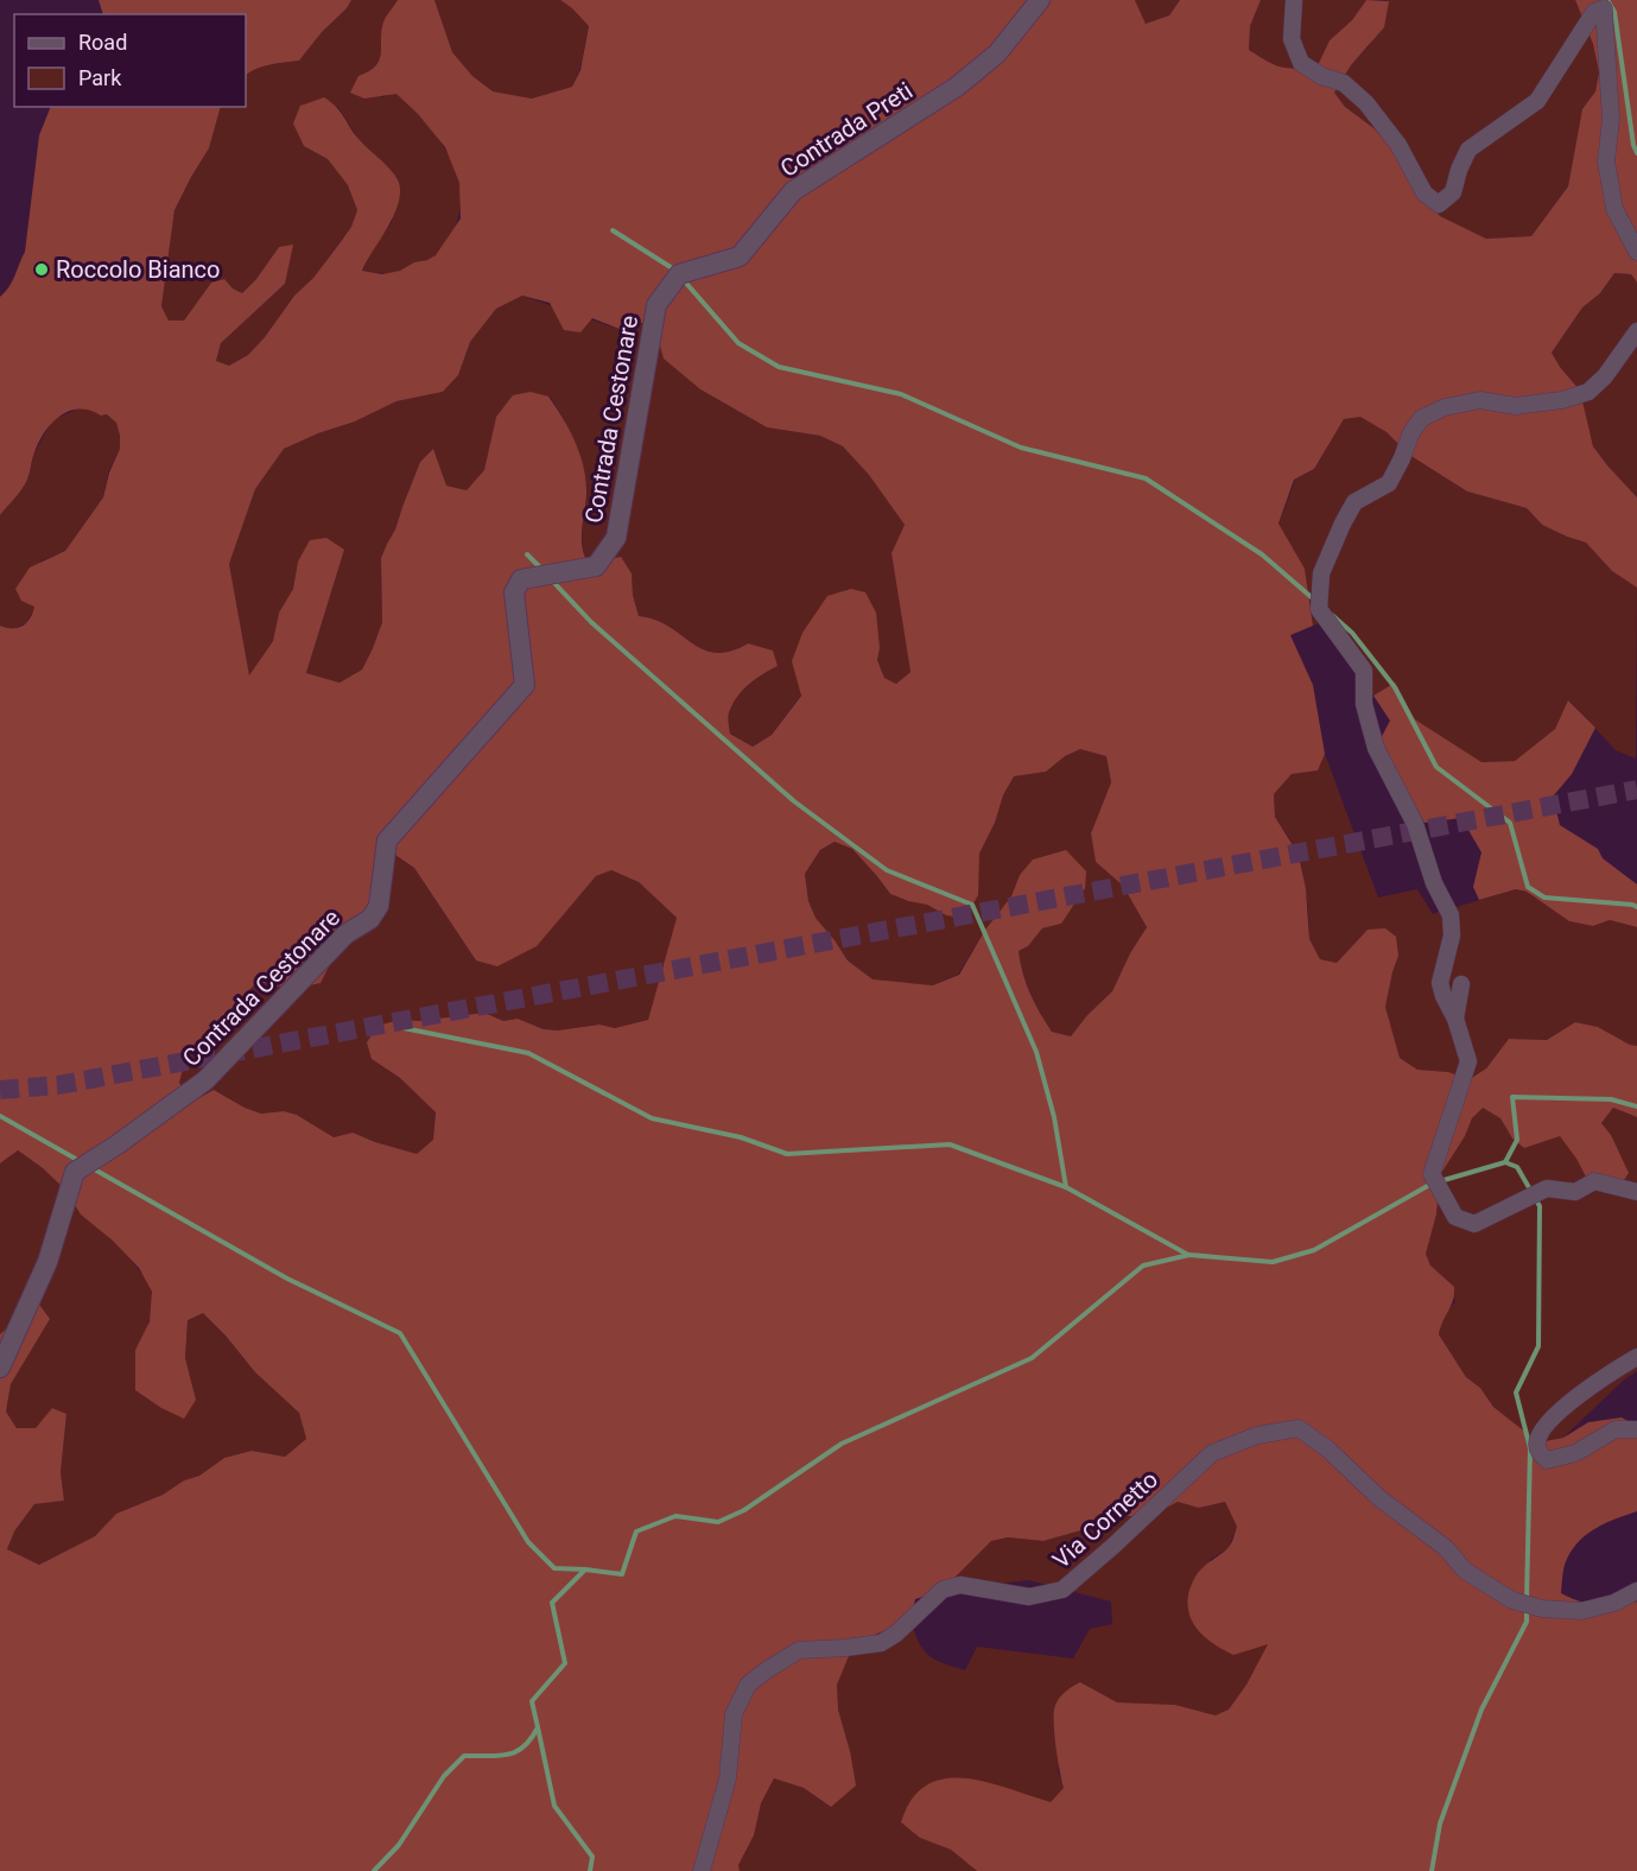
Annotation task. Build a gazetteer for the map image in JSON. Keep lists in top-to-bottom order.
{
  "streets": {
    "street": ["Contrada Preti", "Contrada Cestonare", "Via Cornetto"]
  },
  "crossings": [
    ["Contrada Preti", "Contrada Cestonare"]
  ],
  "places": ["Roccolo Bianco"],
  "legend": ["Road", "Park"]
}
